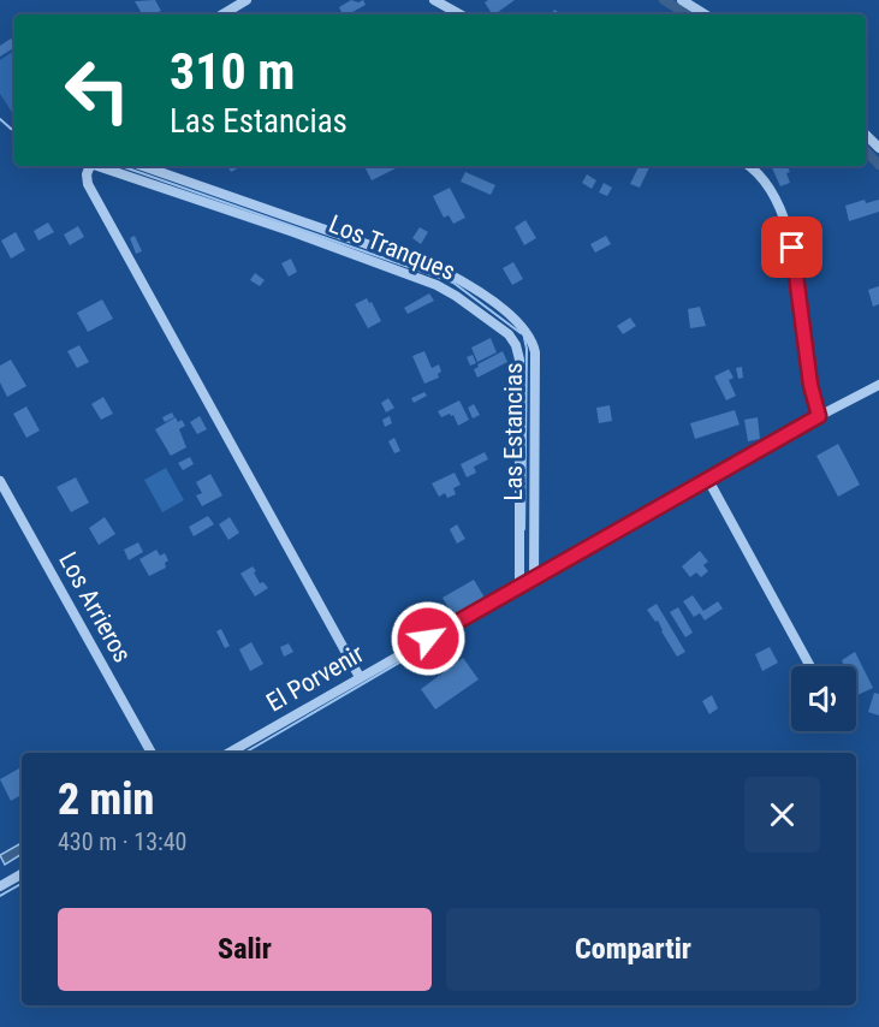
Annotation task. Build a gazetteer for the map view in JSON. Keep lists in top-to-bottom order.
{
  "streets": {
    "street": [
      "Los Tranques",
      "Las Estancias",
      "Los Arrieros",
      "El Porvenir"
    ]
  },
  "crossings": [
    ["Los Tranques", "El Porvenir"],
    ["Las Estancias", "El Porvenir"]
  ],
  "page": {
    "turn": ["310 m", "Las Estancias"],
    "heading": ["2 min", "430 m · 13:40"],
    "buttons": ["Salir", "Compartir"]
  }
}
